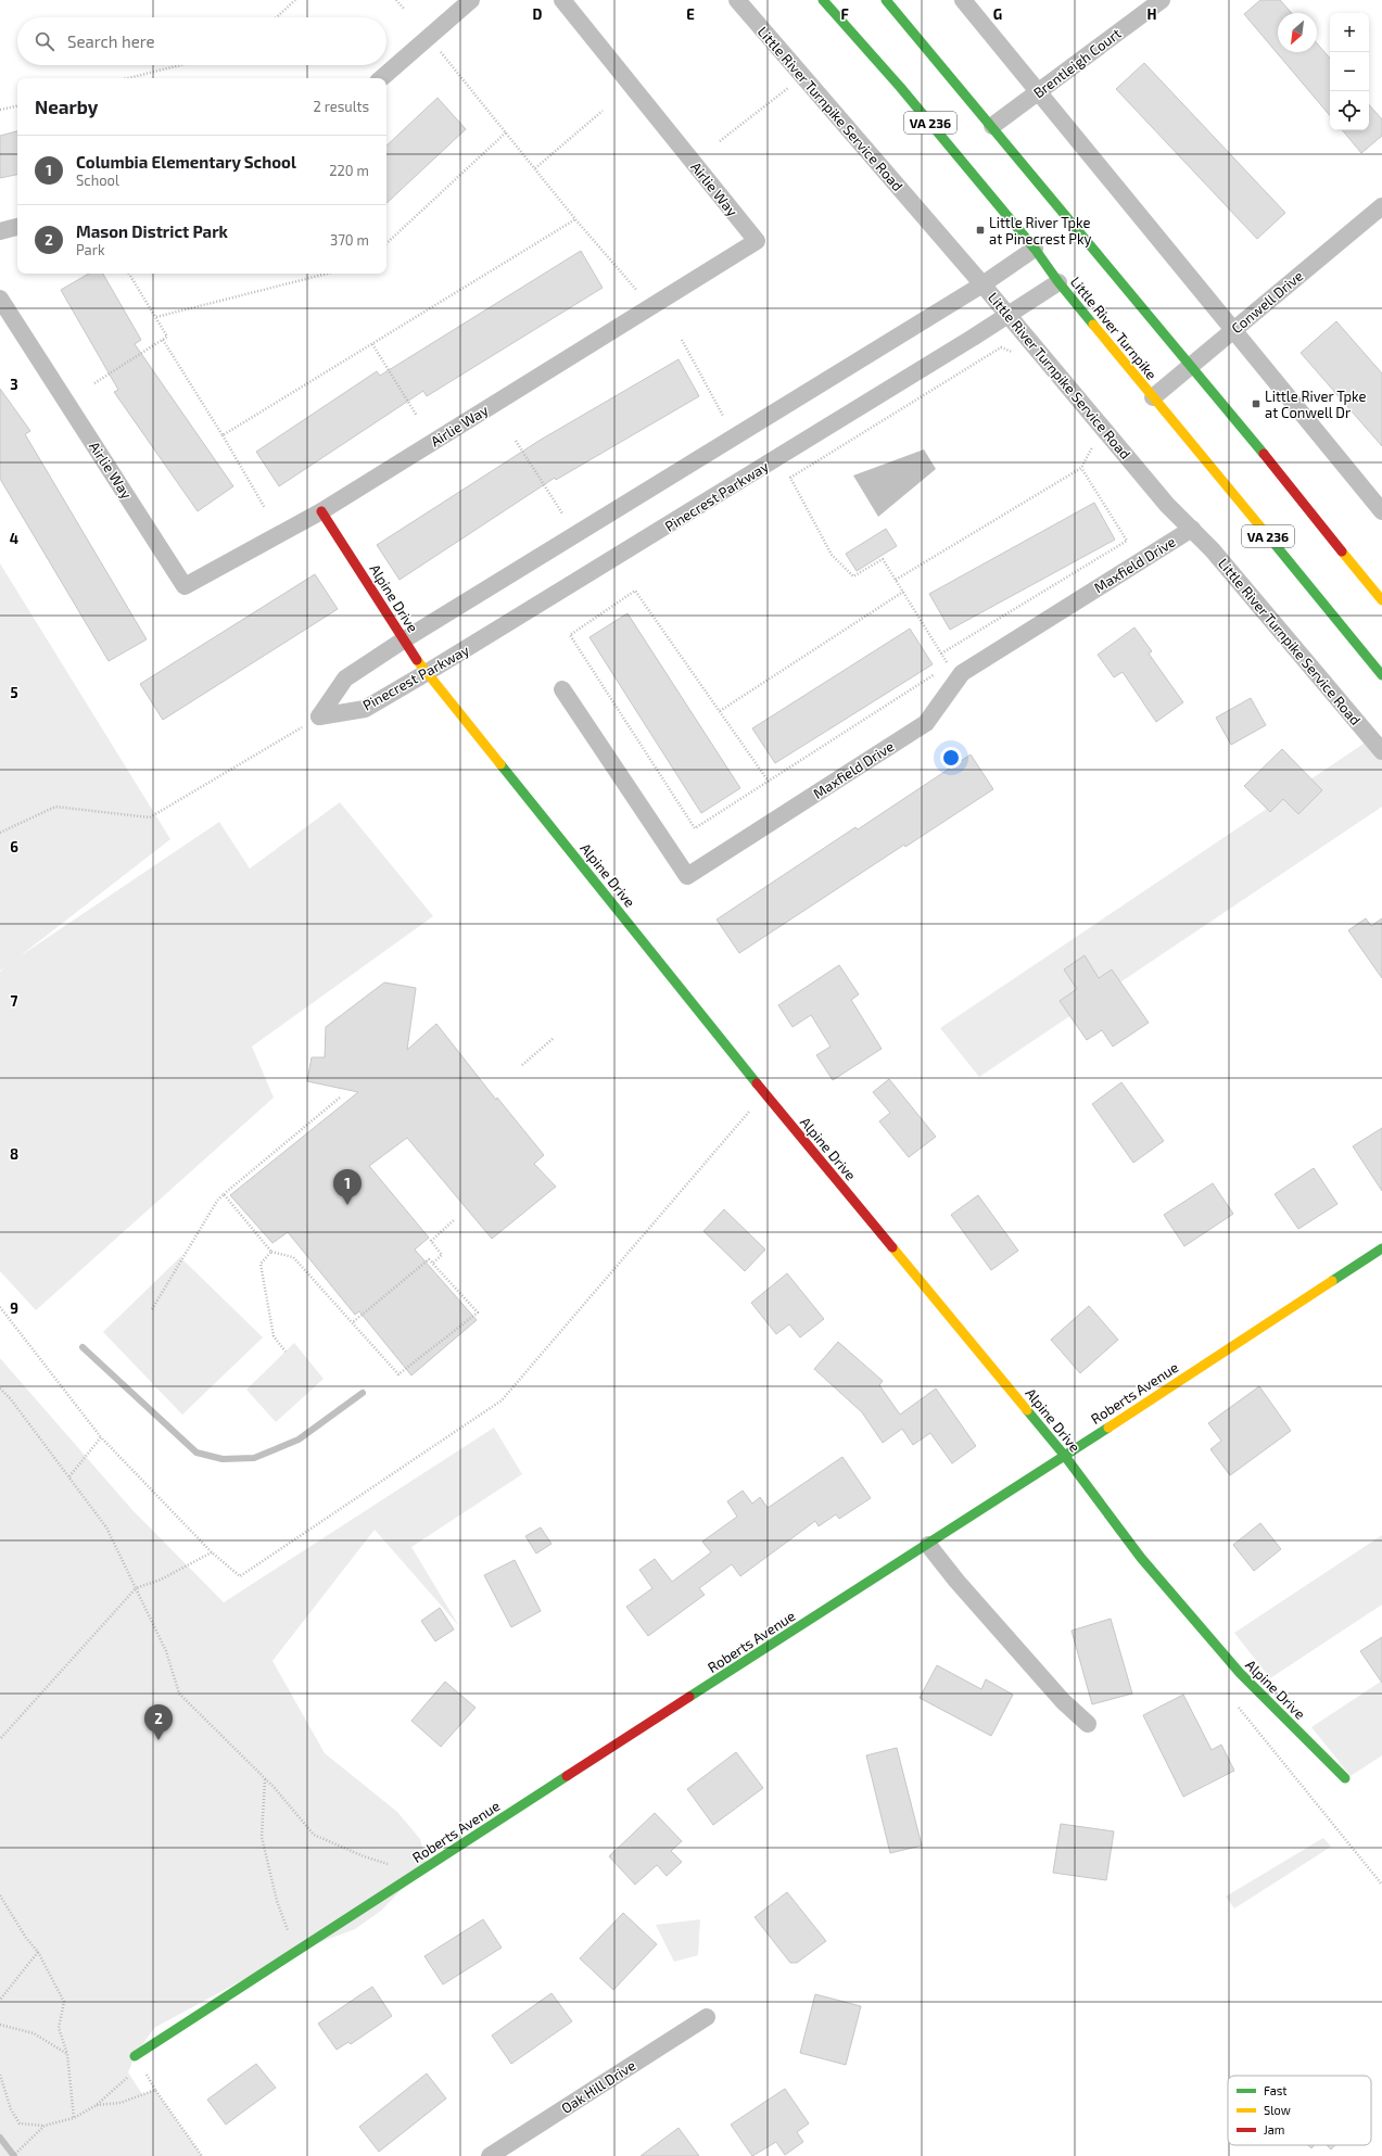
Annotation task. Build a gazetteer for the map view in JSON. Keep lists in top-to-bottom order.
{
  "streets": {
    "street": [
      "Brentleigh Court",
      "Little River Turnpike Service Road",
      "VA 236",
      "Airlie Way",
      "Conwell Drive",
      "Little River Turnpike",
      "Pinecrest Parkway",
      "Maxfield Drive",
      "Alpine Drive",
      "Roberts Avenue",
      "Oak Hill Drive"
    ]
  },
  "crossings": [
    ["Brentleigh Court", "VA 236"],
    ["Little River Turnpike Service Road", "Pinecrest Parkway"],
    ["Little River Turnpike Service Road", "Maxfield Drive"],
    ["VA 236", "Conwell Drive"],
    ["Airlie Way", "Alpine Drive"],
    ["Conwell Drive", "Little River Turnpike"],
    ["Little River Turnpike", "Pinecrest Parkway"],
    ["Pinecrest Parkway", "Alpine Drive"],
    ["Alpine Drive", "Roberts Avenue"]
  ],
  "places": {
    "transit": ["Little River Tpke at Pinecrest Pky", "Little River Tpke at Conwell Dr"]
  },
  "legend": ["Fast", "Slow", "Jam"],
  "north": "bottom left",
  "page": {
    "map_buttons": ["+", "−"],
    "search": "Search here",
    "heading": ["Nearby", "2 results"],
    "list": [
      {
        "mark": "1",
        "name": "Columbia Elementary School",
        "note": "School",
        "value": "220 m"
      },
      {
        "mark": "2",
        "name": "Mason District Park",
        "note": "Park",
        "value": "370 m"
      }
    ],
    "pins": ["1", "2"]
  },
  "grid": {
    "columns": [
      "D",
      "E",
      "F",
      "G",
      "H"
    ],
    "rows": [
      "3",
      "4",
      "5",
      "6",
      "7",
      "8",
      "9"
    ]
  }
}
